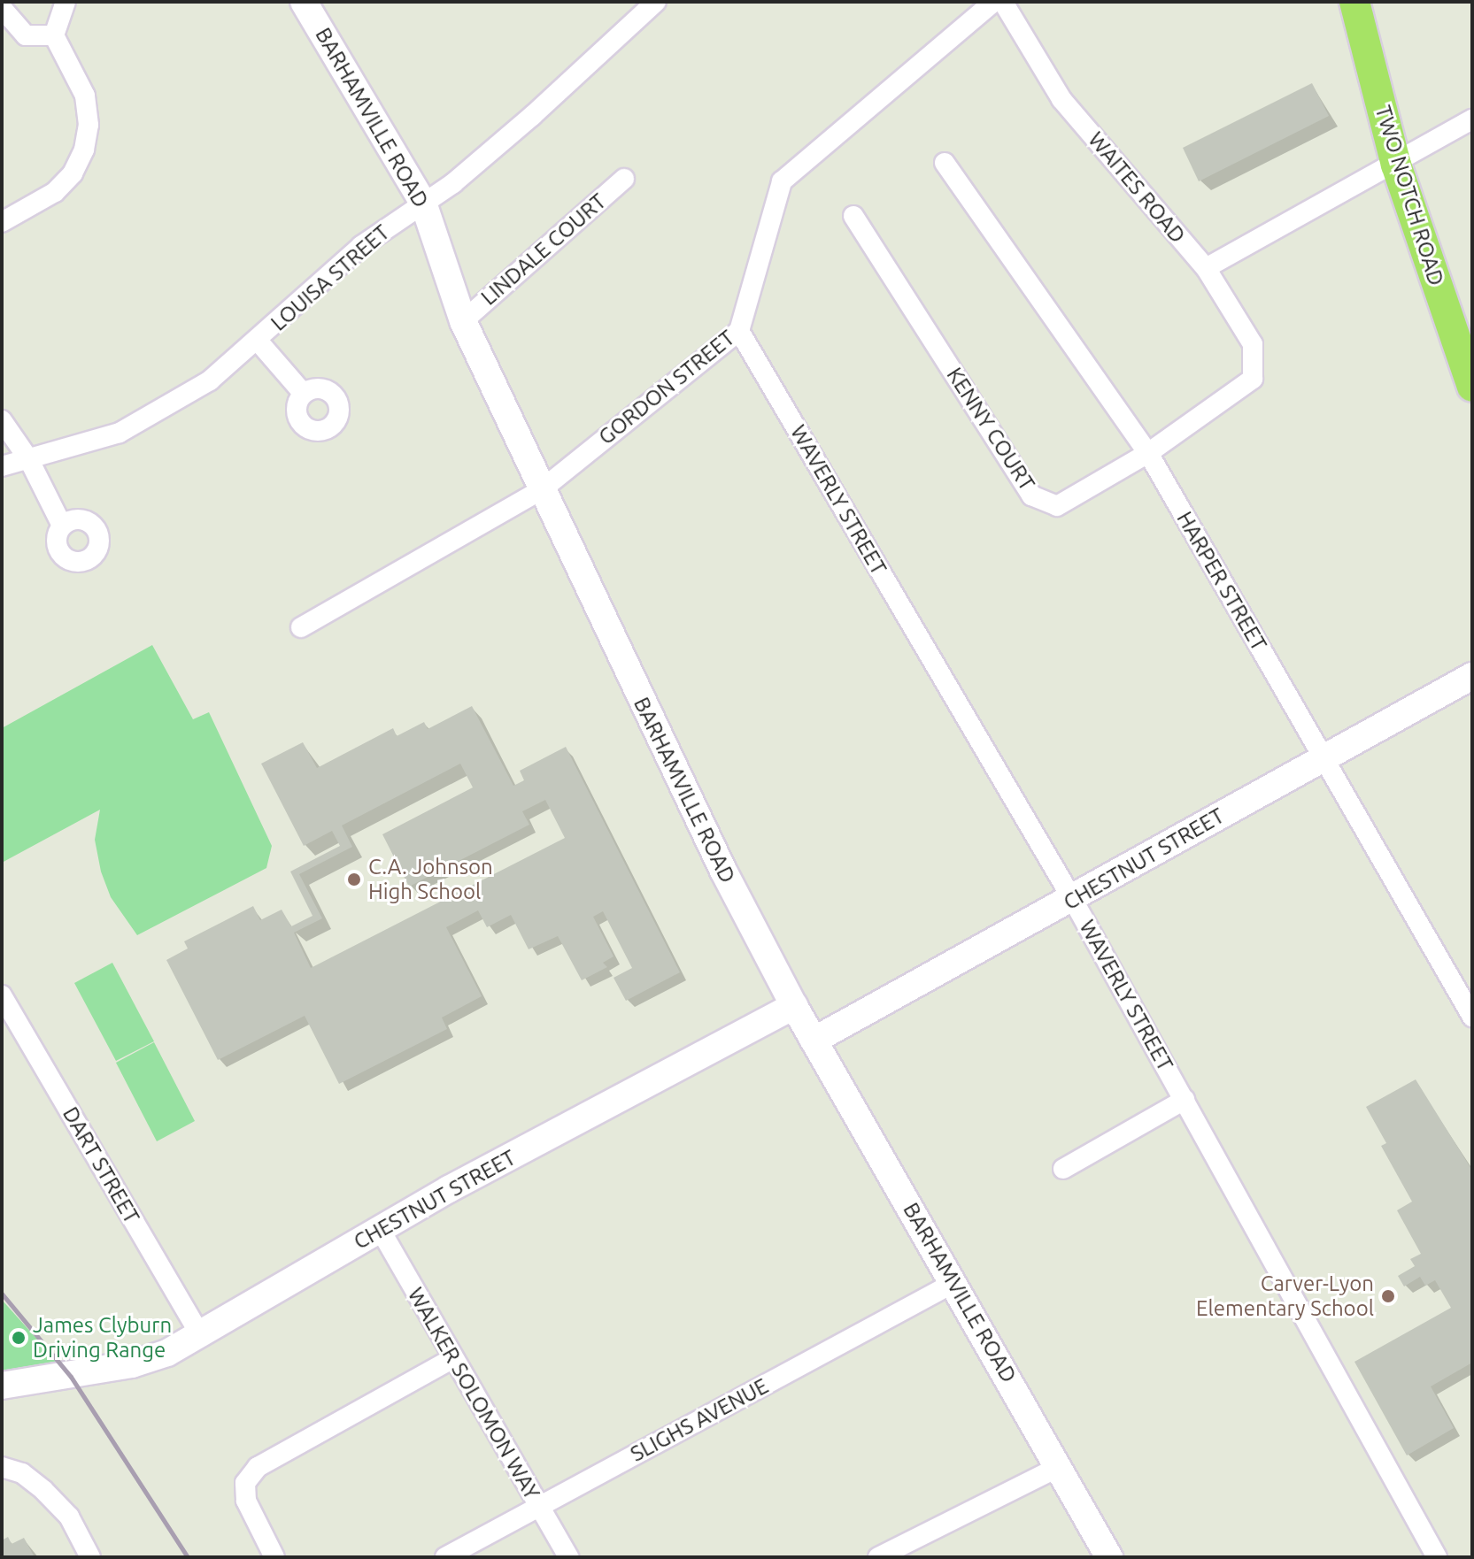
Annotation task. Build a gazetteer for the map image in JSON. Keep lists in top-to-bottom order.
{
  "streets": {
    "main road": ["TWO NOTCH ROAD"],
    "street": [
      "BARHAMVILLE ROAD",
      "WAITES ROAD",
      "LINDALE COURT",
      "LOUISA STREET",
      "GORDON STREET",
      "KENNY COURT",
      "WAVERLY STREET",
      "HARPER STREET",
      "CHESTNUT STREET",
      "DART STREET",
      "WALKER SOLOMON WAY",
      "SLIGHS AVENUE"
    ]
  },
  "crossings": [
    ["BARHAMVILLE ROAD", "LINDALE COURT"],
    ["BARHAMVILLE ROAD", "LOUISA STREET"],
    ["BARHAMVILLE ROAD", "GORDON STREET"],
    ["BARHAMVILLE ROAD", "CHESTNUT STREET"],
    ["BARHAMVILLE ROAD", "SLIGHS AVENUE"],
    ["WAITES ROAD", "KENNY COURT"],
    ["GORDON STREET", "WAVERLY STREET"],
    ["KENNY COURT", "HARPER STREET"],
    ["WAVERLY STREET", "CHESTNUT STREET"],
    ["HARPER STREET", "CHESTNUT STREET"],
    ["CHESTNUT STREET", "DART STREET"],
    ["CHESTNUT STREET", "WALKER SOLOMON WAY"],
    ["WALKER SOLOMON WAY", "SLIGHS AVENUE"]
  ],
  "places": ["C.A. Johnson High School", "Carver-Lyon Elementary School", "James Clyburn Driving Range"]
}
